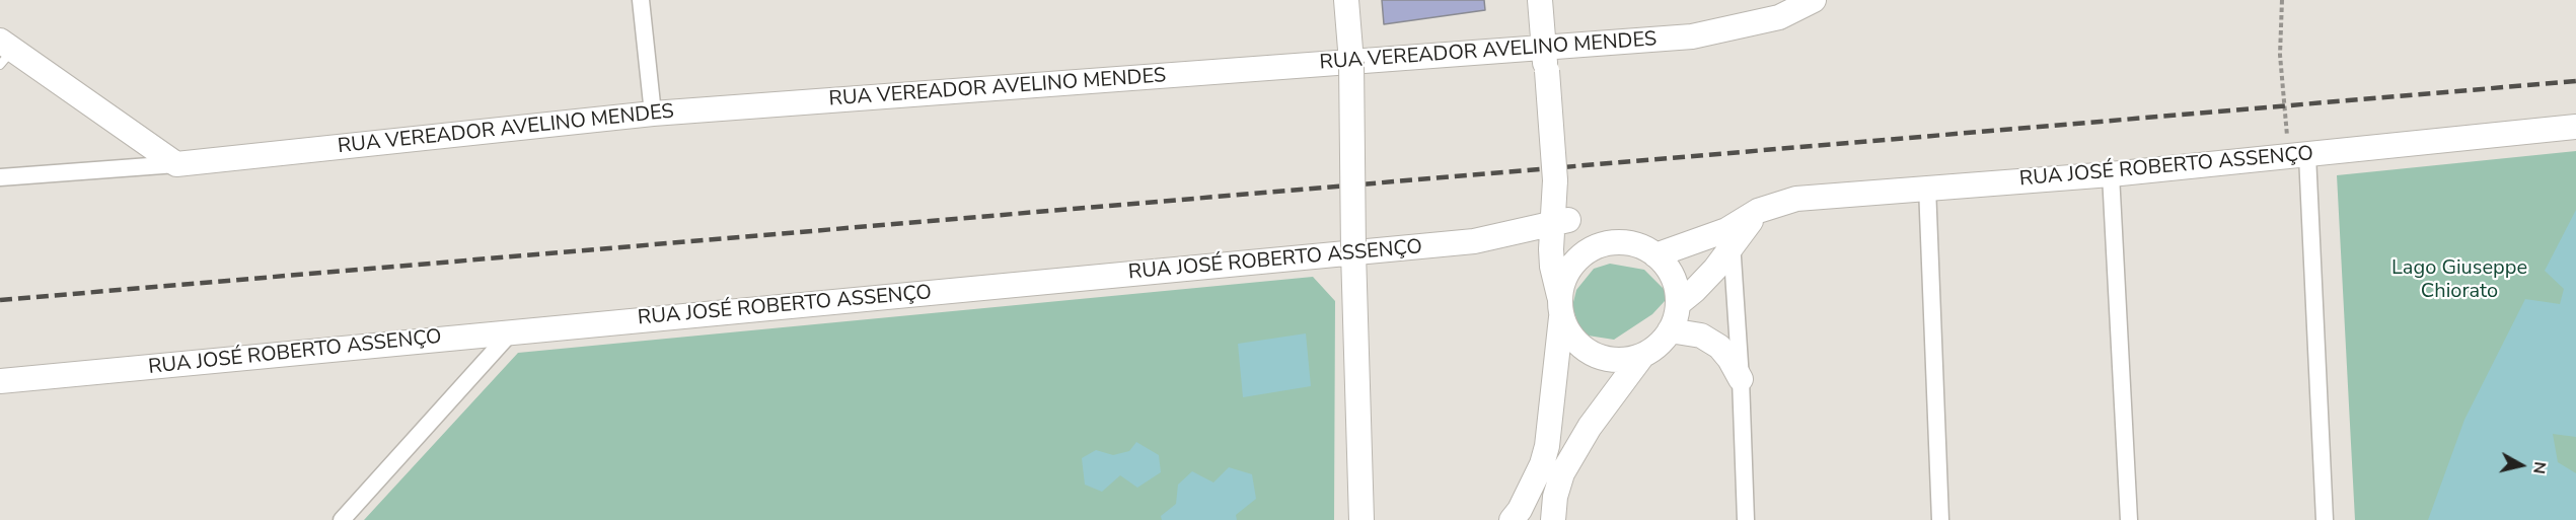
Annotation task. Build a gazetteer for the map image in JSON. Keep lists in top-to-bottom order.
{
  "streets": {
    "main road": ["RUA VEREADOR AVELINO MENDES", "RUA JOSÉ ROBERTO ASSENÇO"]
  },
  "parks": ["Lago Giuseppe Chiorato"],
  "north": "right"
}
